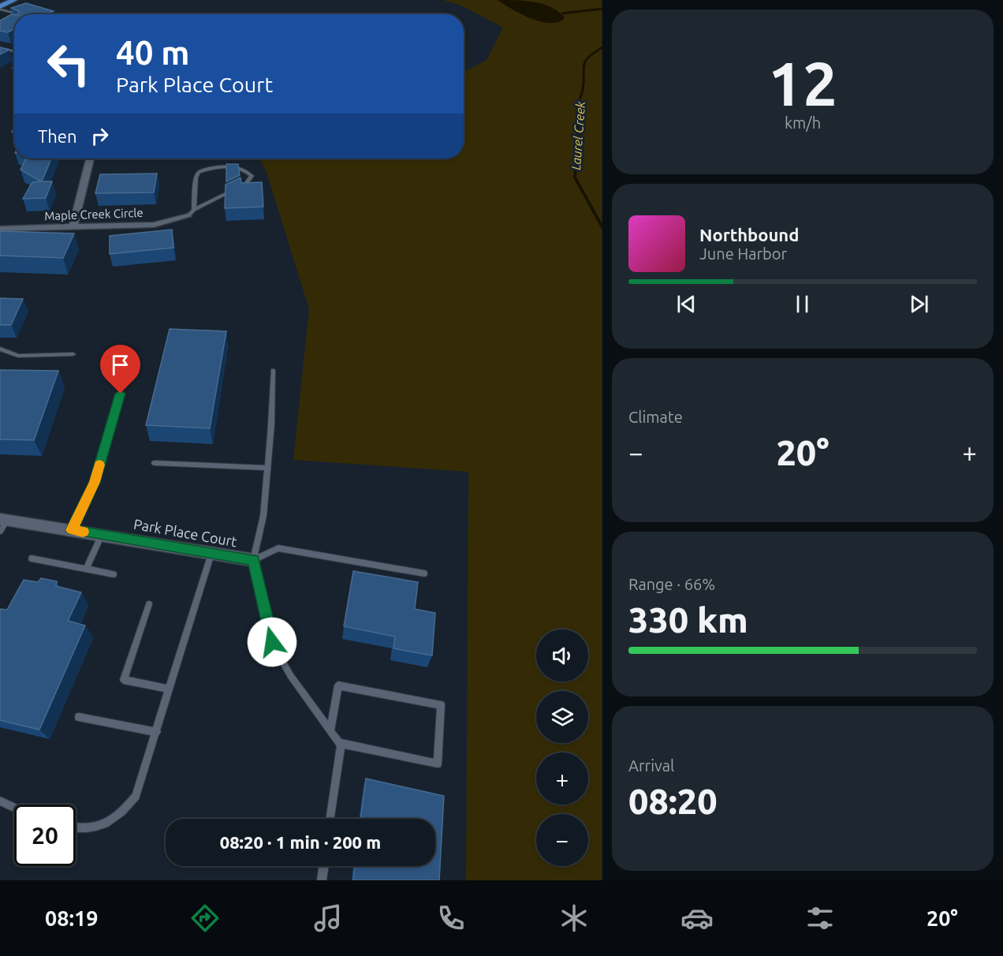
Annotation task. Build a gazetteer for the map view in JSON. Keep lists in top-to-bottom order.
{
  "streets": {
    "street": ["Maple Creek Circle", "Park Place Court"]
  },
  "water": ["Laurel Creek"],
  "page": {
    "tile": [
      ["12", "km/h"],
      "Climate",
      ["Range · 66%", "330 km"],
      ["Arrival", "08:20"]
    ],
    "turn": ["40 m", "Park Place Court"],
    "then": "Then",
    "song": ["Northbound", "June Harbor"],
    "heat": ["−", "20°", "+"],
    "map_buttons": ["+", "−"],
    "limit": "20",
    "trip": "08:20 · 1 min · 200 m",
    "tabs": ["08:19", "20°"]
  }
}
